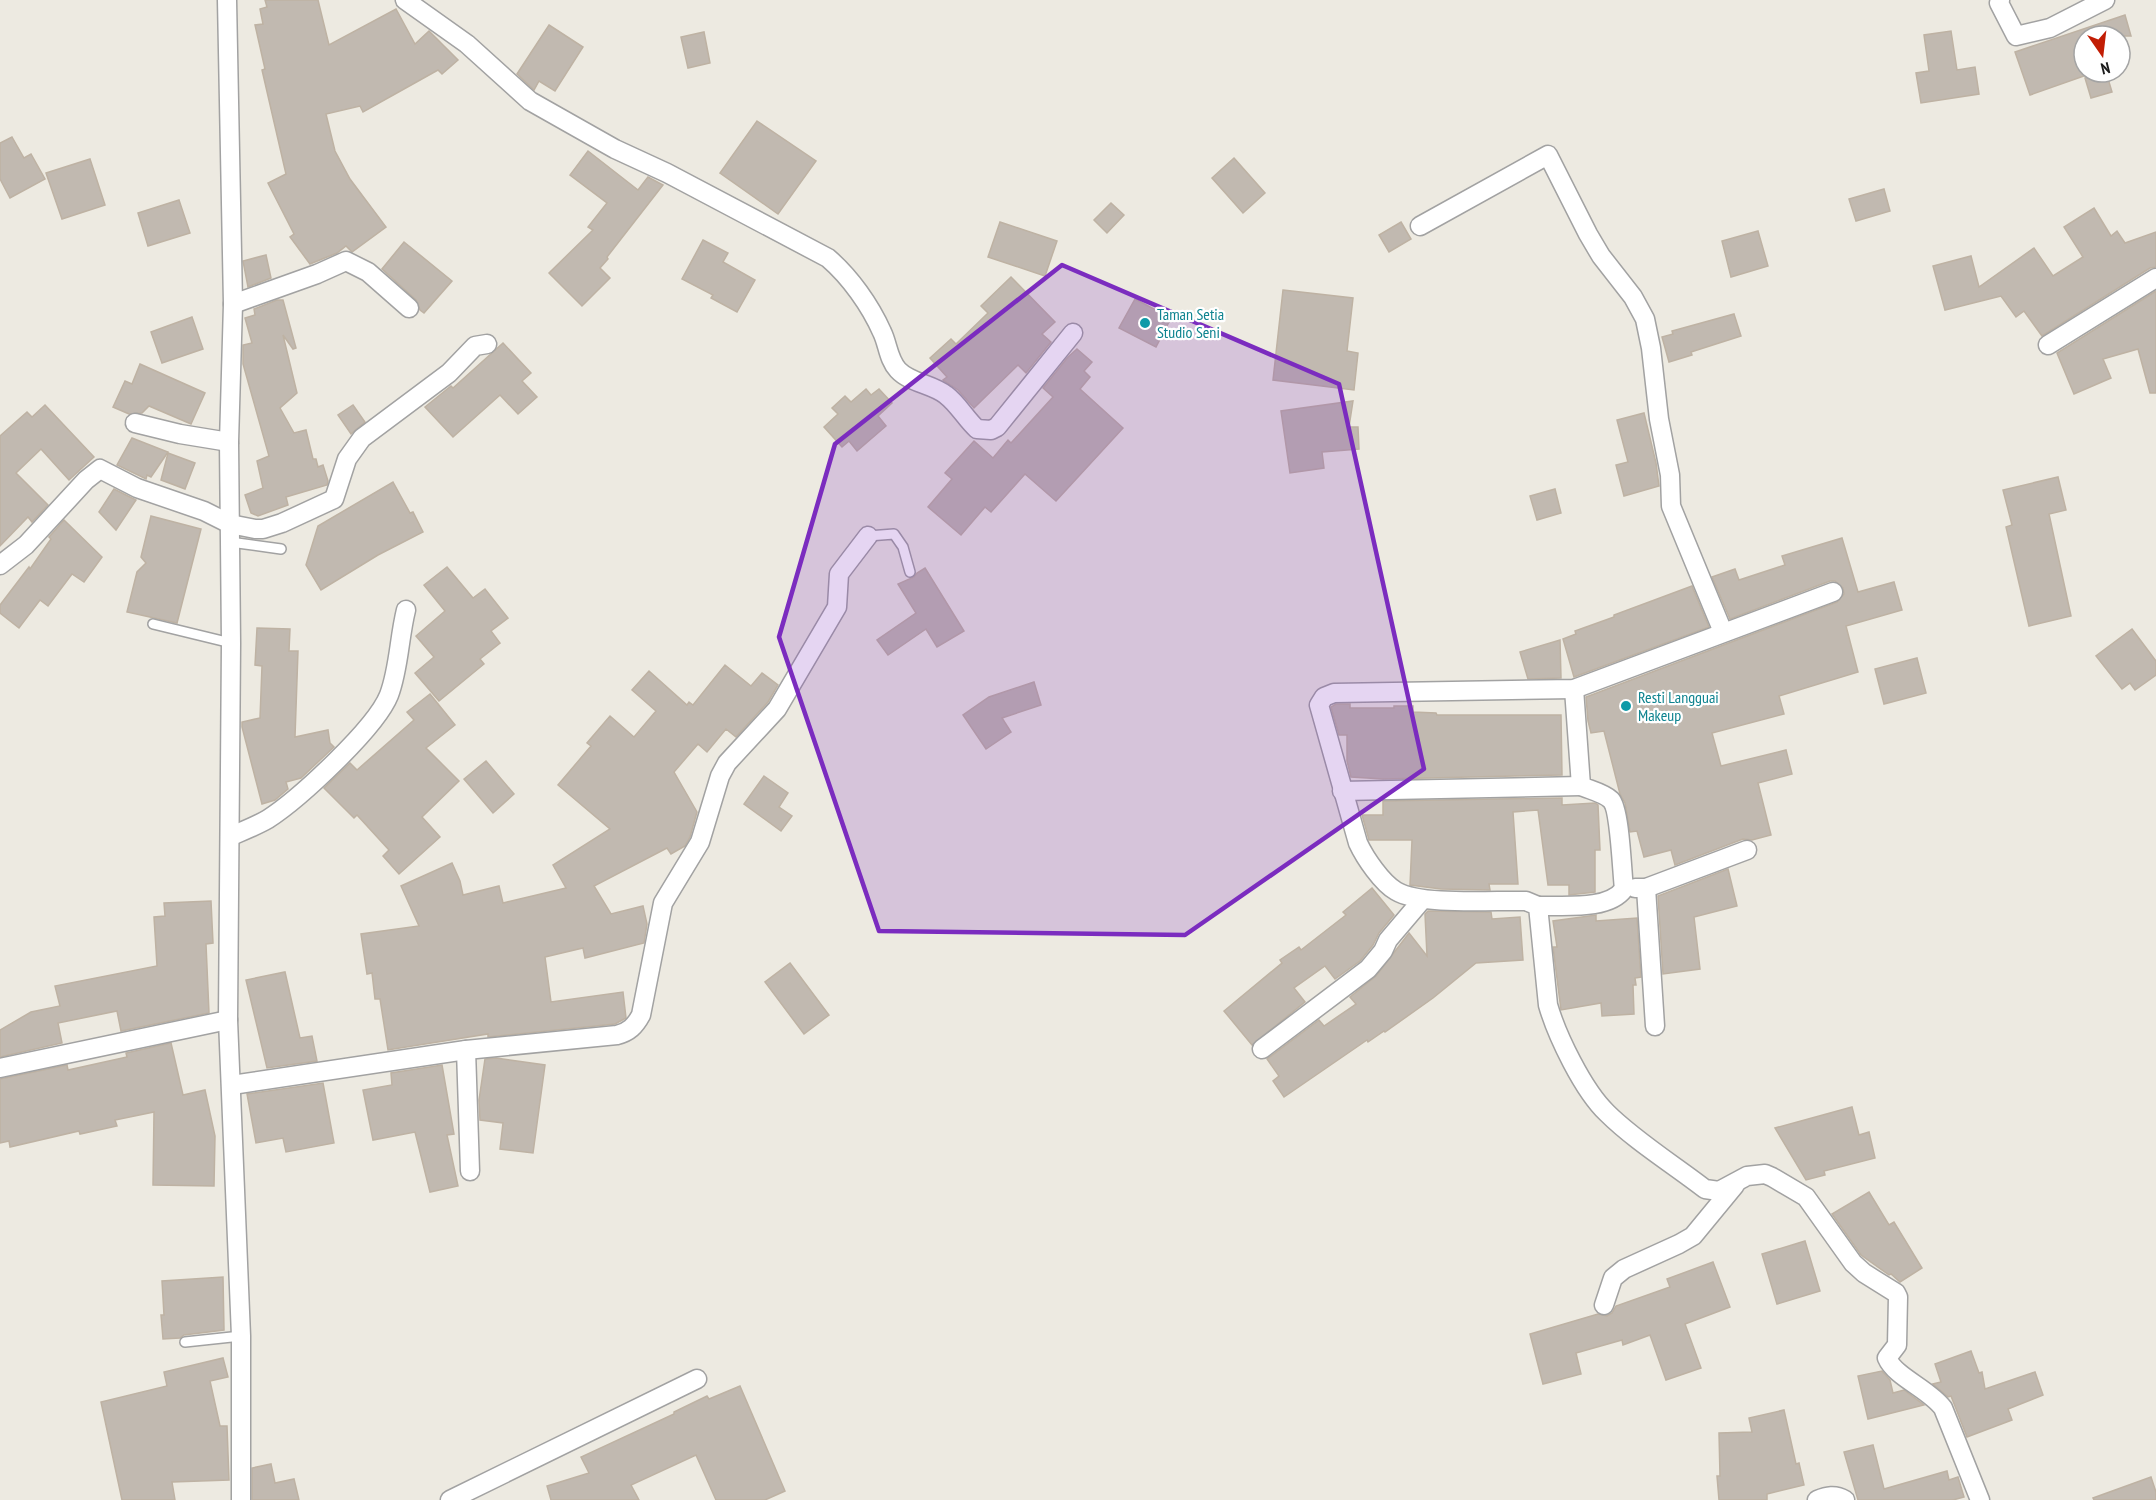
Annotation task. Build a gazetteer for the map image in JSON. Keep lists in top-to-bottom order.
{
  "places": ["Taman Setia Studio Seni", "Resti Langguai Makeup"],
  "north": "bottom"
}
